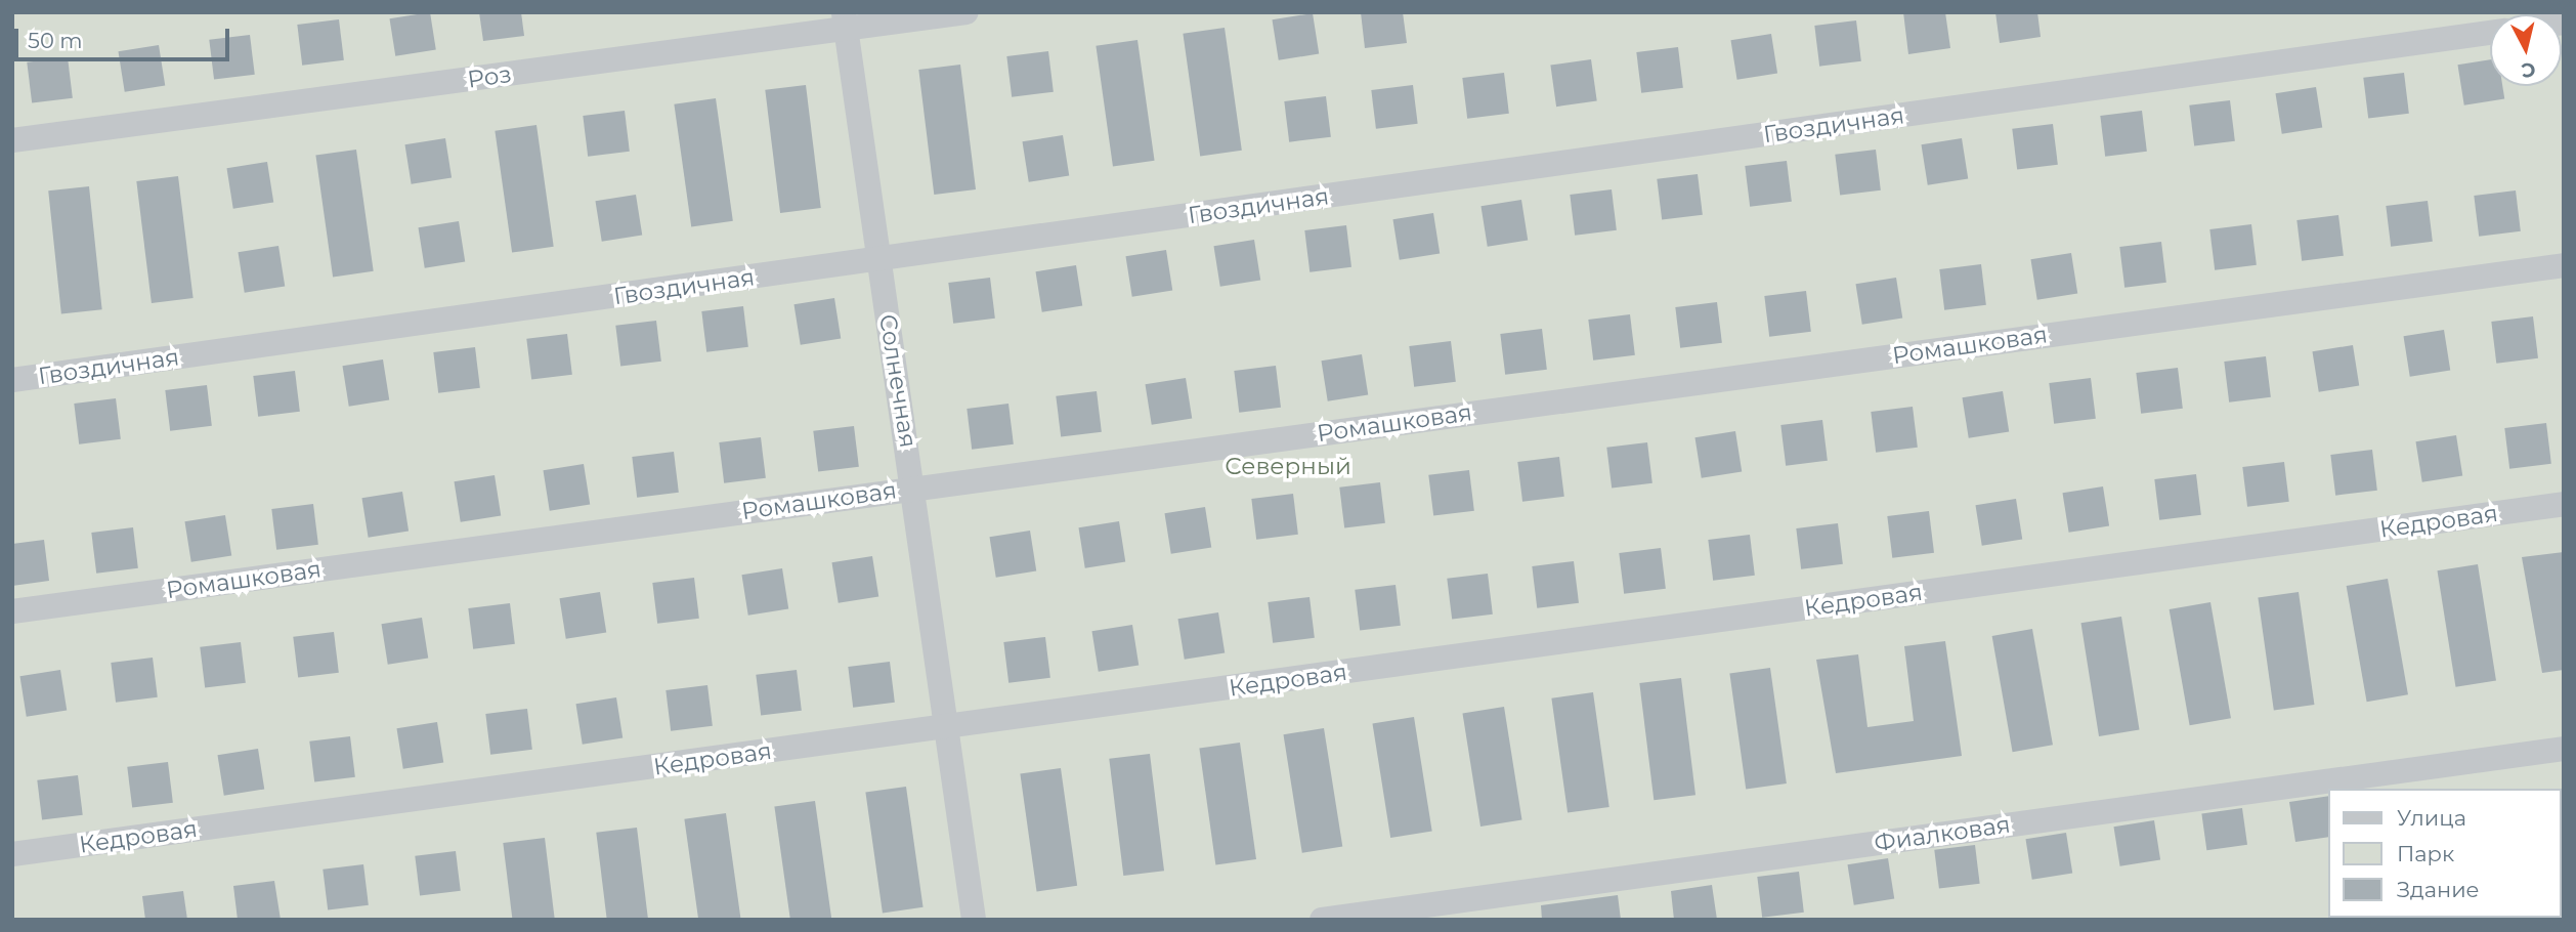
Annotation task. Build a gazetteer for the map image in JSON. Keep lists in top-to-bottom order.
{
  "streets": {
    "street": [
      "Роз",
      "Гвоздичная",
      "Ромашковая",
      "Солнечная",
      "Кедровая",
      "Фиалковая"
    ]
  },
  "crossings": [
    ["Роз", "Солнечная"],
    ["Гвоздичная", "Солнечная"],
    ["Ромашковая", "Солнечная"],
    ["Солнечная", "Кедровая"]
  ],
  "parks": ["Северный"],
  "legend": ["Улица", "Парк", "Здание"],
  "scale_bar": "50 m",
  "north": "bottom"
}
